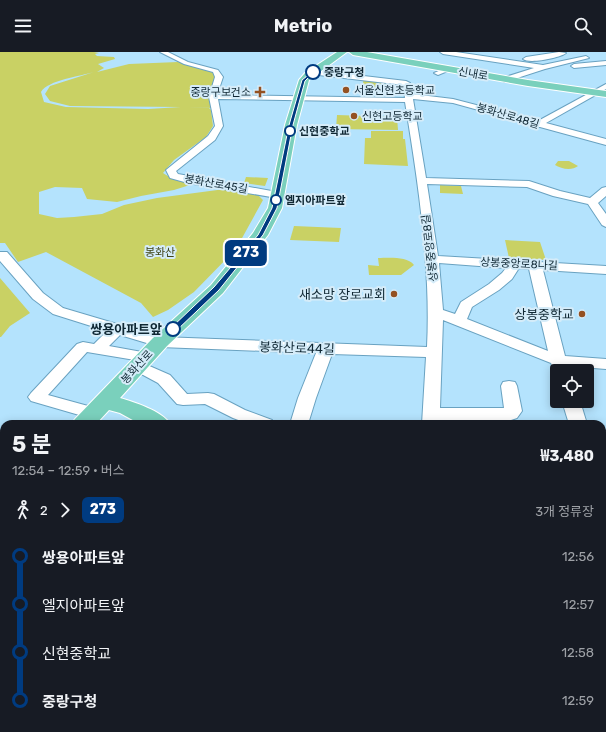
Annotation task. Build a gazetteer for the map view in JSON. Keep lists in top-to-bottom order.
{
  "streets": {
    "main road": ["신내로", "봉화산로"],
    "street": [
      "봉화산로48길",
      "봉화산로45길",
      "상봉중앙로8길",
      "상봉중앙로8나길",
      "봉화산로44길"
    ]
  },
  "crossings": [
    ["봉화산로48길", "봉화산로45길"],
    ["봉화산로48길", "상봉중앙로8길"],
    ["봉화산로48길", "봉화산로"],
    ["봉화산로45길", "봉화산로"],
    ["상봉중앙로8길", "상봉중앙로8나길"],
    ["상봉중앙로8길", "봉화산로44길"],
    ["상봉중앙로8길", "봉화산로"],
    ["봉화산로44길", "봉화산로"]
  ],
  "parks": ["봉화산"],
  "places": {
    "other": [
      "중랑구청",
      "서울신현초등학교",
      "신현고등학교",
      "신현중학교",
      "엘지아파트앞",
      "새소망 장로교회",
      "상봉중학교",
      "쌍용아파트앞"
    ],
    "health": ["중랑구보건소"]
  },
  "lines": ["bus line 273"],
  "page": {
    "header": "Metrio",
    "on_map": "273",
    "heading": ["5 분", "12:54 – 12:59 · 버스", "₩3,480"],
    "legs": ["2", "273", "3개 정류장"],
    "list": [
      {
        "name": "쌍용아파트앞",
        "value": "12:56"
      },
      {
        "name": "엘지아파트앞",
        "value": "12:57"
      },
      {
        "name": "신현중학교",
        "value": "12:58"
      },
      {
        "name": "중랑구청",
        "value": "12:59"
      }
    ]
  }
}
